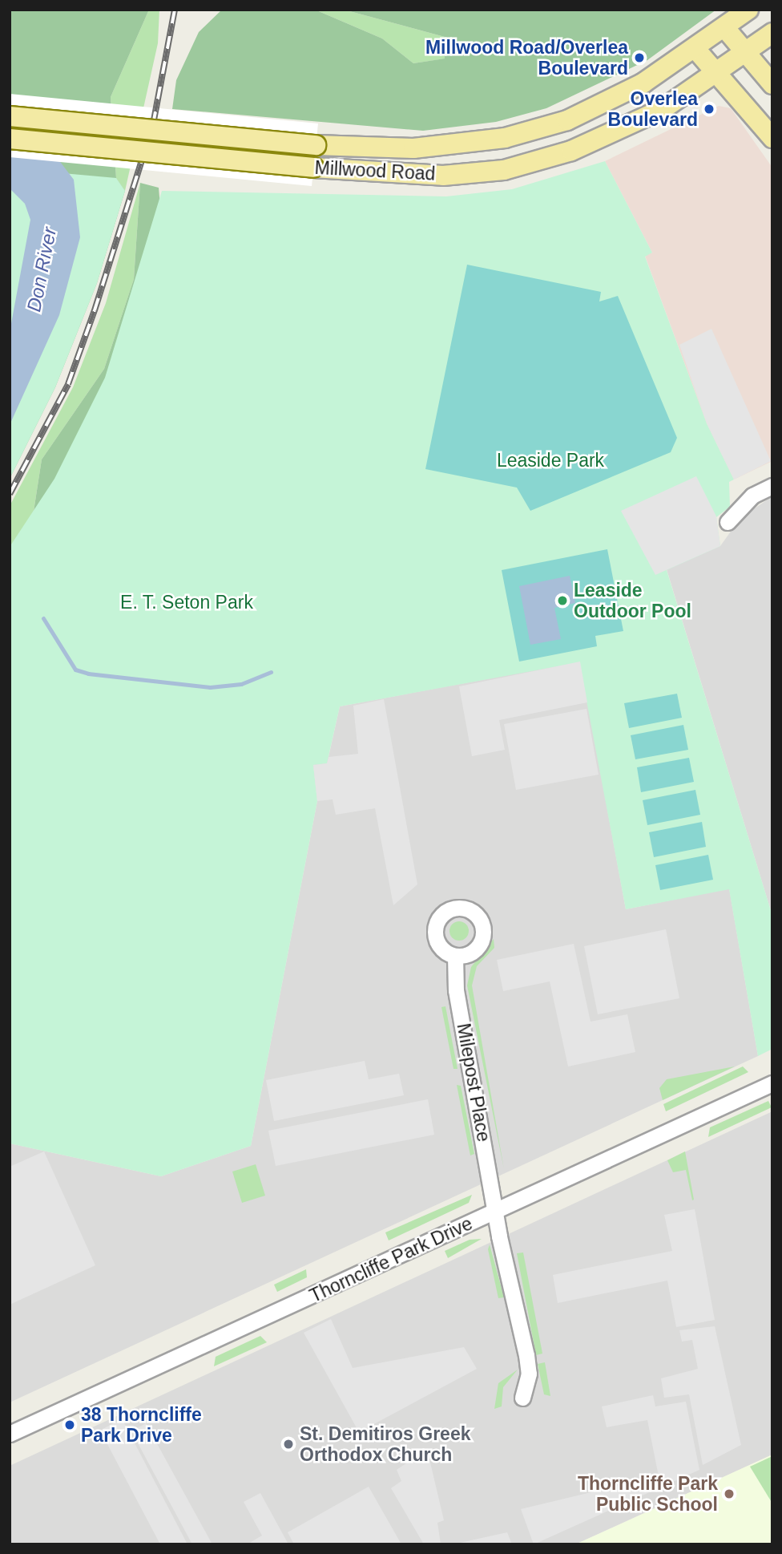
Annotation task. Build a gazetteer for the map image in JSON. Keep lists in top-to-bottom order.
{
  "streets": {
    "main road": ["Millwood Road"],
    "street": ["Milepost Place", "Thorncliffe Park Drive"]
  },
  "crossings": [
    ["Milepost Place", "Thorncliffe Park Drive"]
  ],
  "water": ["Don River"],
  "parks": ["Leaside Park", "E. T. Seton Park"],
  "places": [
    "Millwood Road/Overlea Boulevard",
    "Overlea Boulevard",
    "Leaside Outdoor Pool",
    "38 Thorncliffe Park Drive",
    "St. Demitiros Greek Orthodox Church",
    "Thorncliffe Park Public School"
  ]
}
